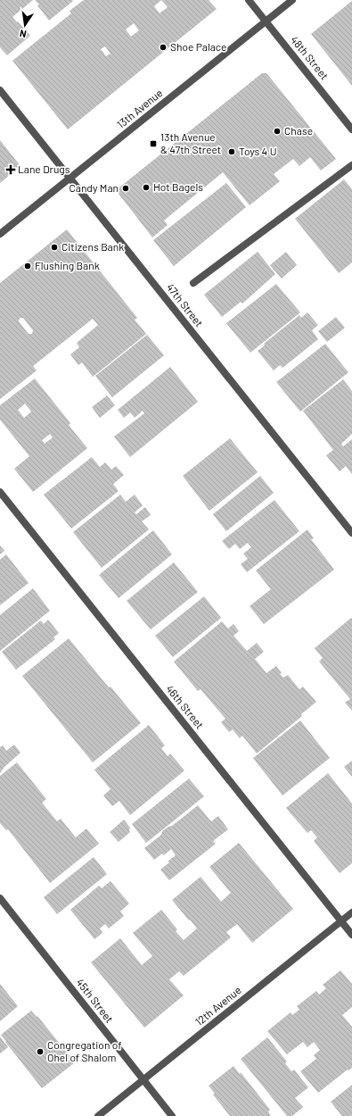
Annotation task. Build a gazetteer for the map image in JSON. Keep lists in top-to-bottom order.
{
  "streets": {
    "street": [
      "48th Street",
      "13th Avenue",
      "47th Street",
      "46th Street",
      "45th Street",
      "12th Avenue"
    ]
  },
  "crossings": [
    ["48th Street", "13th Avenue"],
    ["13th Avenue", "47th Street"],
    ["46th Street", "12th Avenue"],
    ["45th Street", "12th Avenue"]
  ],
  "places": {
    "other": [
      "Shoe Palace",
      "Chase",
      "Toys 4 U",
      "Hot Bagels",
      "Candy Man",
      "Citizens Bank",
      "Flushing Bank",
      "Congregation of Ohel of Shalom"
    ],
    "transit": ["13th Avenue & 47th Street"],
    "health": ["Lane Drugs"]
  },
  "north": "bottom"
}
